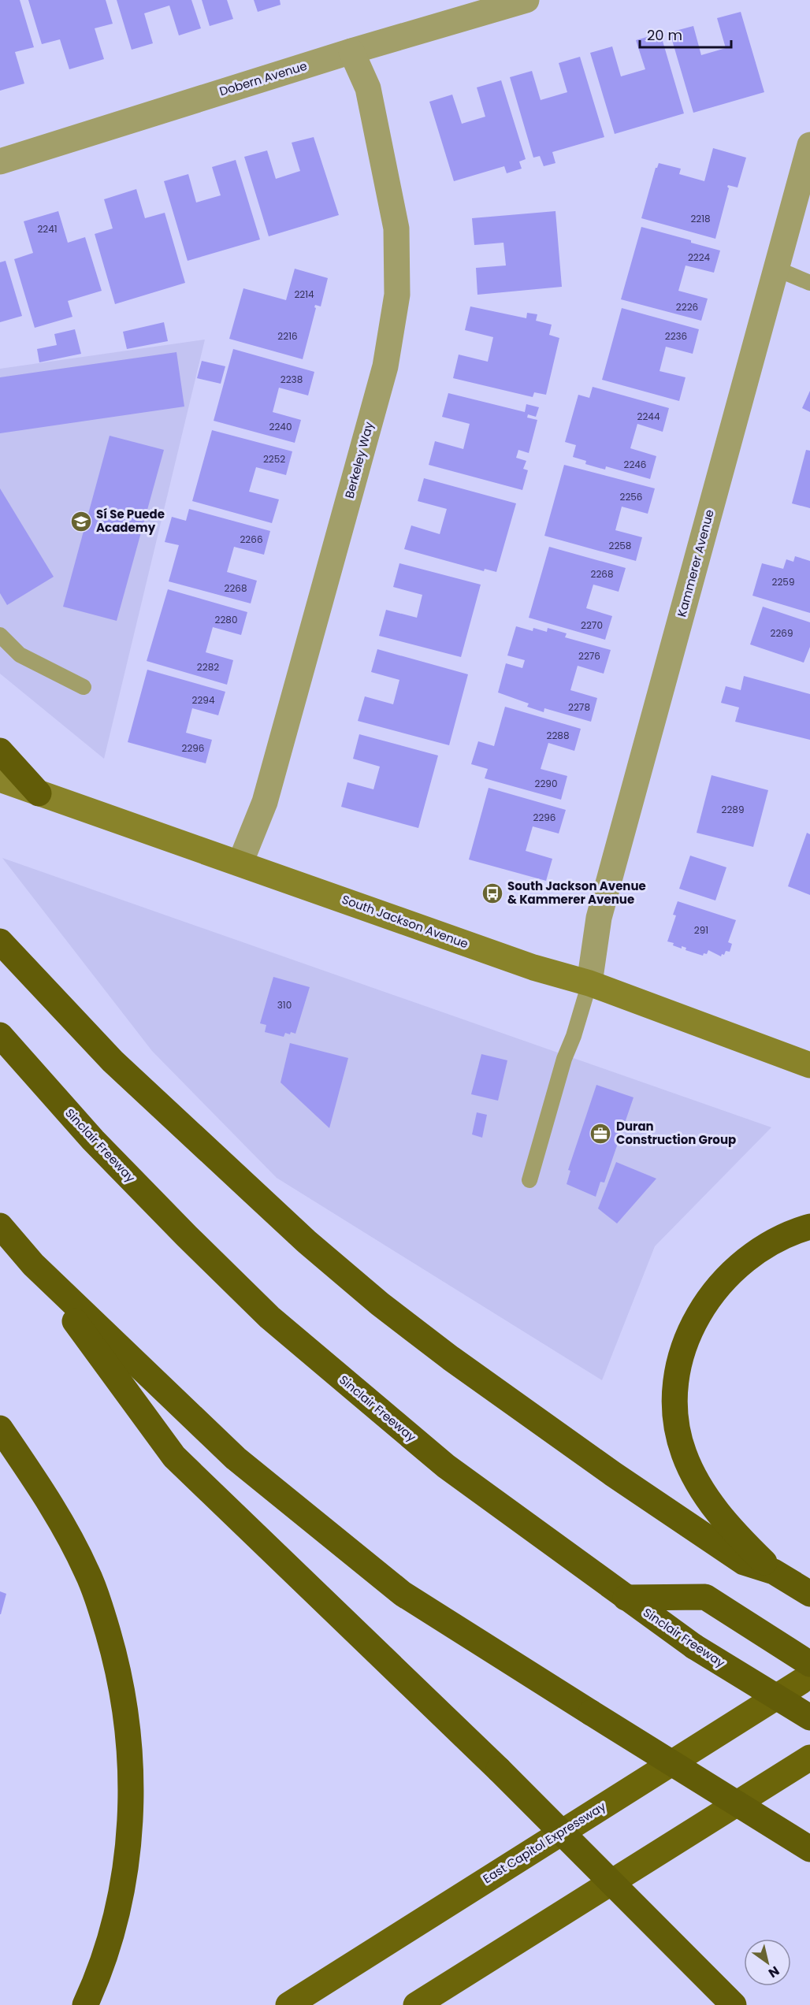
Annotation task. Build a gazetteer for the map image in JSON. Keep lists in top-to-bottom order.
{
  "streets": {
    "highway": ["Sinclair Freeway", "East Capitol Expressway"],
    "main road": ["South Jackson Avenue"],
    "street": ["Dobern Avenue", "Berkeley Way", "Kammerer Avenue"]
  },
  "crossings": [
    ["Dobern Avenue", "Berkeley Way"],
    ["Berkeley Way", "South Jackson Avenue"],
    ["Kammerer Avenue", "South Jackson Avenue"]
  ],
  "places": {
    "school or university": ["Sí Se Puede Academy"],
    "bus stop": ["South Jackson Avenue & Kammerer Avenue"],
    "office": ["Duran Construction Group"]
  },
  "house_numbers": [
    "2218",
    "2241",
    "2224",
    "2214",
    "2226",
    "2216",
    "2236",
    "2238",
    "2244",
    "2240",
    "2252",
    "2246",
    "2256",
    "2266",
    "2258",
    "2268",
    "2259",
    "2268",
    "2280",
    "2270",
    "2269",
    "2276",
    "2282",
    "2294",
    "2278",
    "2288",
    "2296",
    "2290",
    "2289",
    "2296",
    "291",
    "310"
  ],
  "scale_bar": "20 m",
  "north": "bottom right"
}
